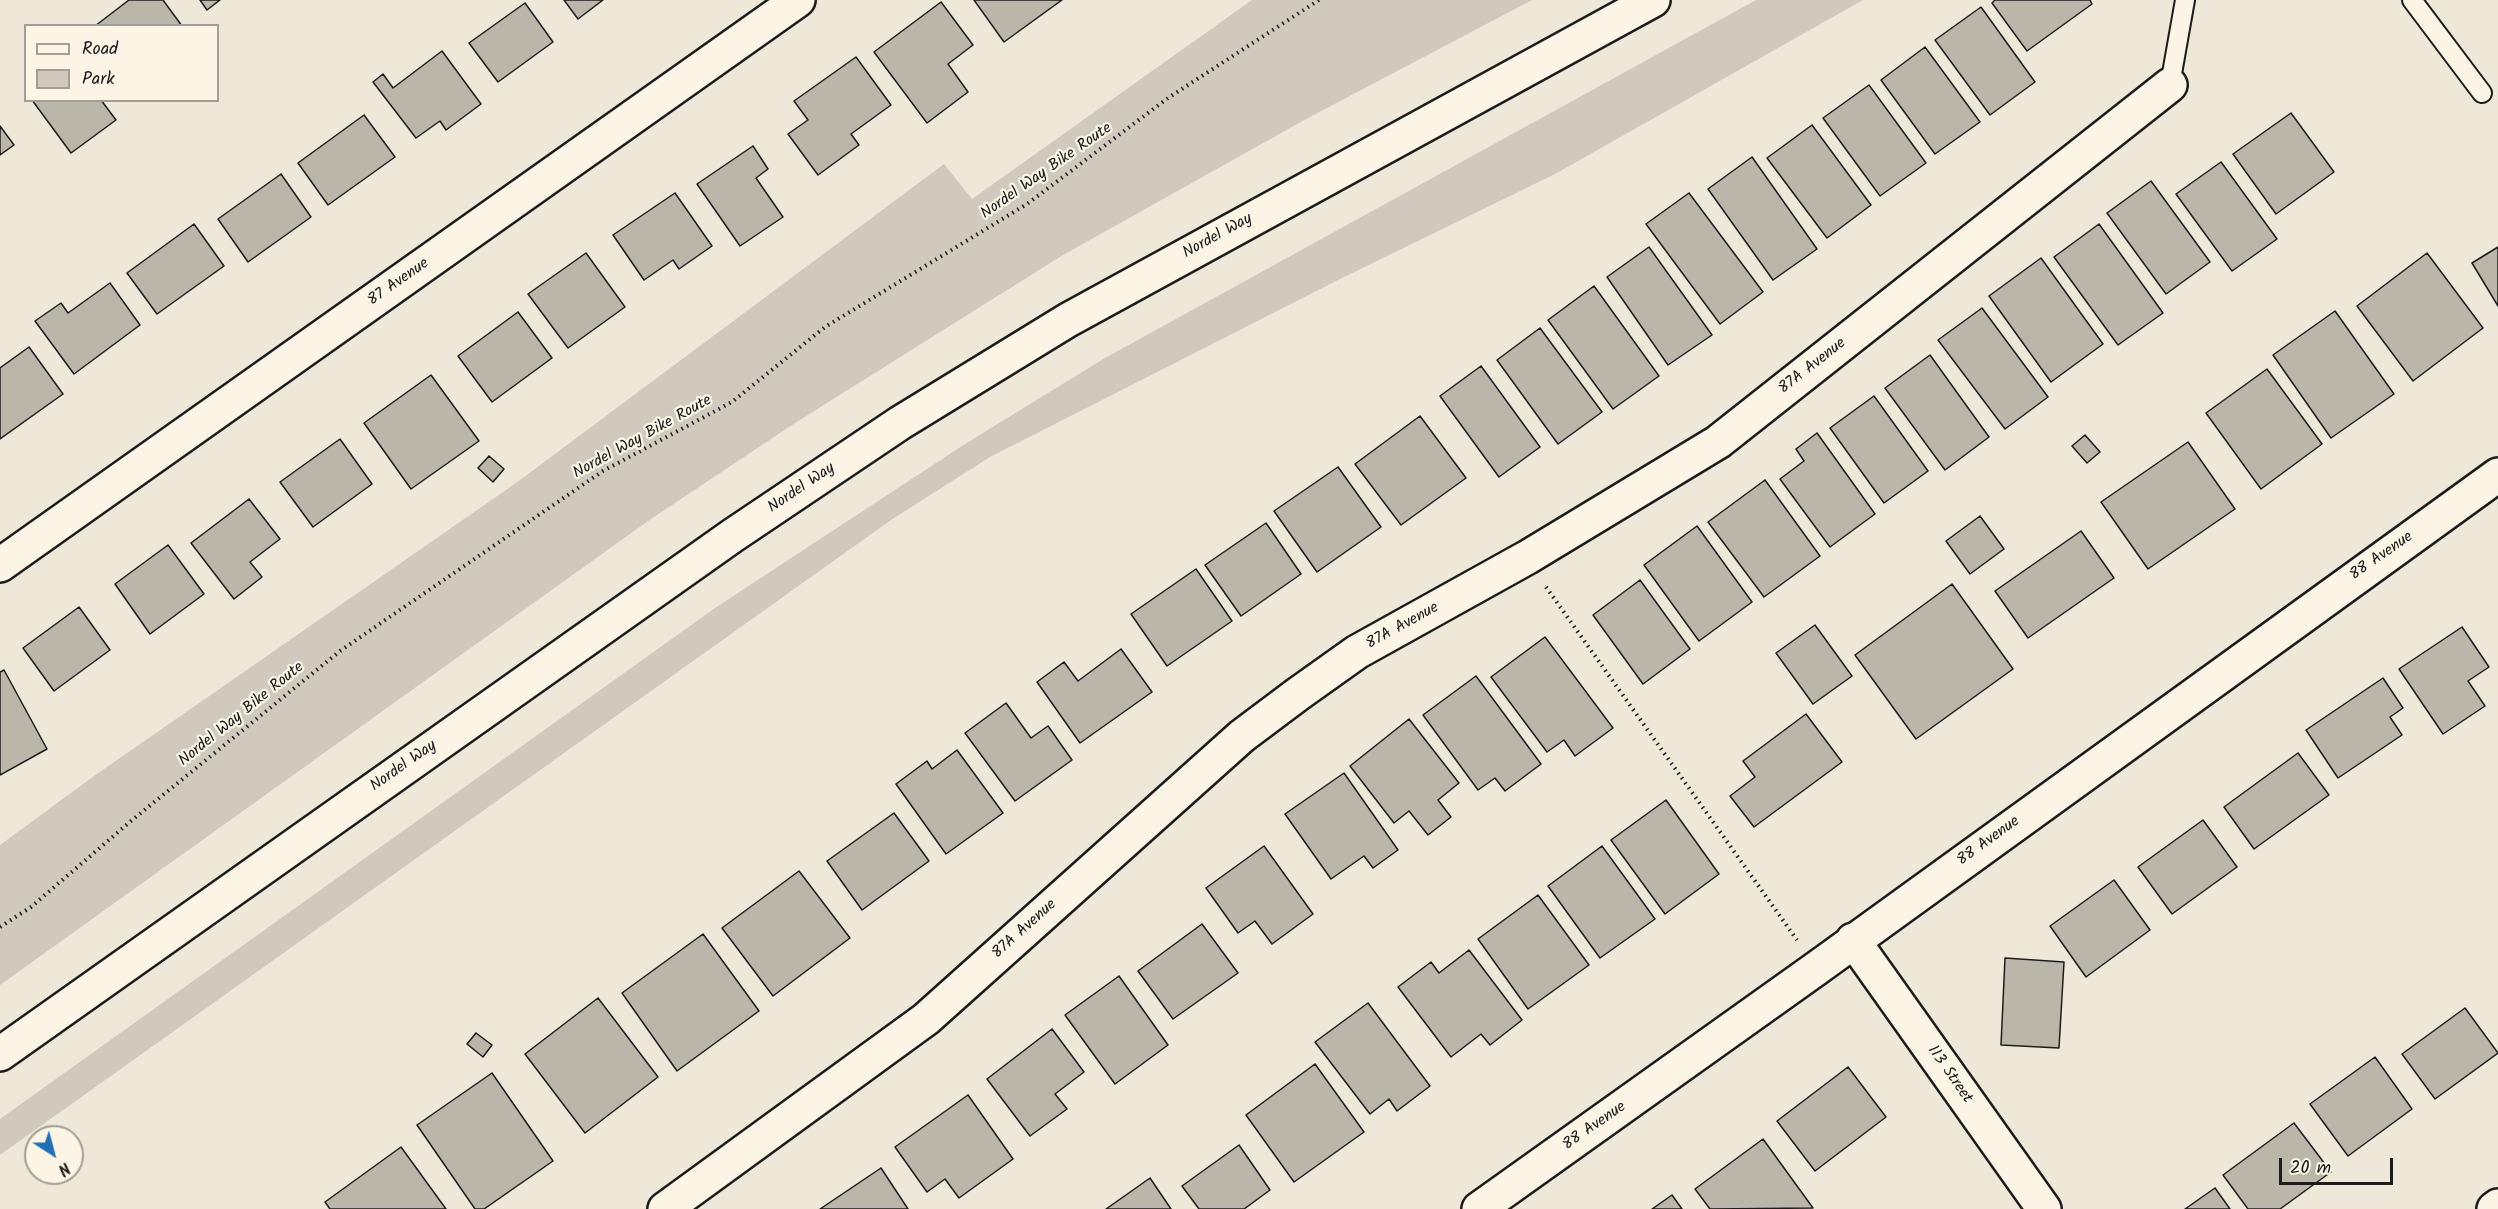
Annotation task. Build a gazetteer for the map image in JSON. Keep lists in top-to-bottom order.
{
  "streets": {
    "street": [
      "Nordel Way",
      "87 Avenue",
      "87A Avenue",
      "88 Avenue",
      "113 Street"
    ],
    "path": ["Nordel Way Bike Route"]
  },
  "crossings": [
    ["88 Avenue", "113 Street"]
  ],
  "legend": ["Road", "Park"],
  "scale_bar": "20 m",
  "north": "bottom right"
}
